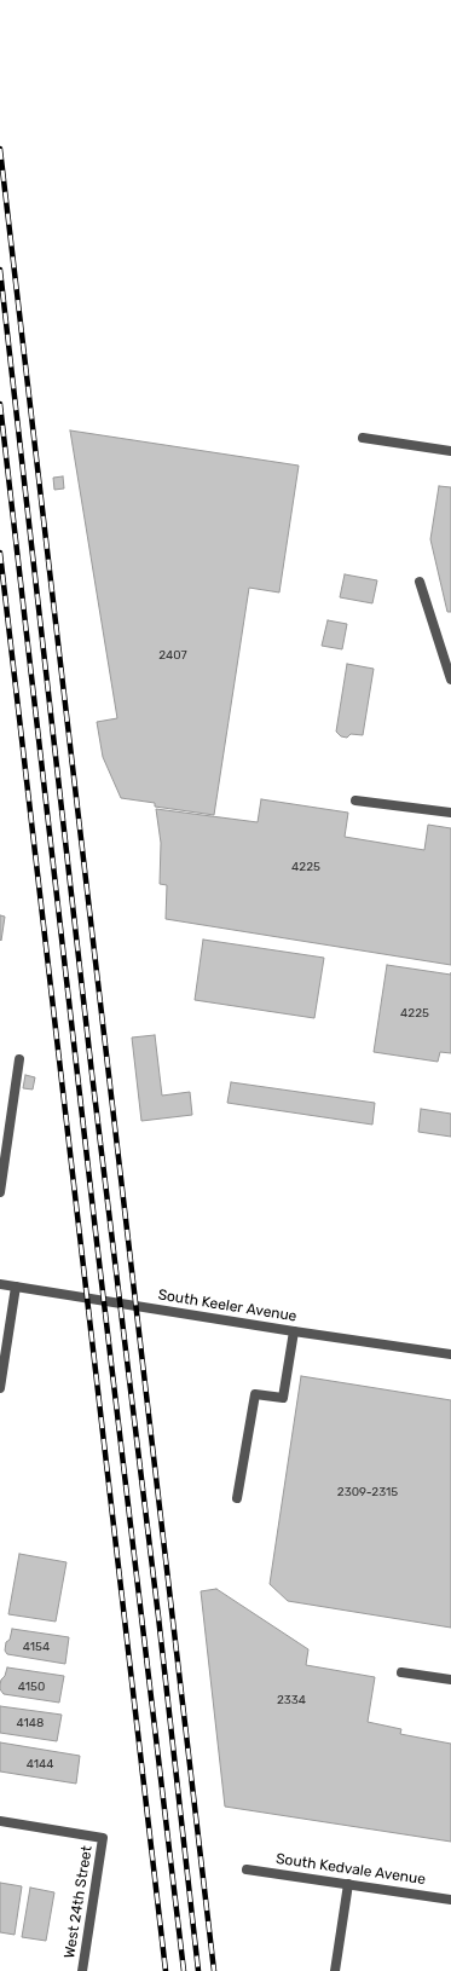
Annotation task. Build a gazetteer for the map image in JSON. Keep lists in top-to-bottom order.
{
  "streets": {
    "street": ["South Keeler Avenue", "South Kedvale Avenue", "West 24th Street"]
  },
  "house_numbers": [
    "2407",
    "4225",
    "4225",
    "2309-2315",
    "4154",
    "4150",
    "2334",
    "4148",
    "4144"
  ]
}
